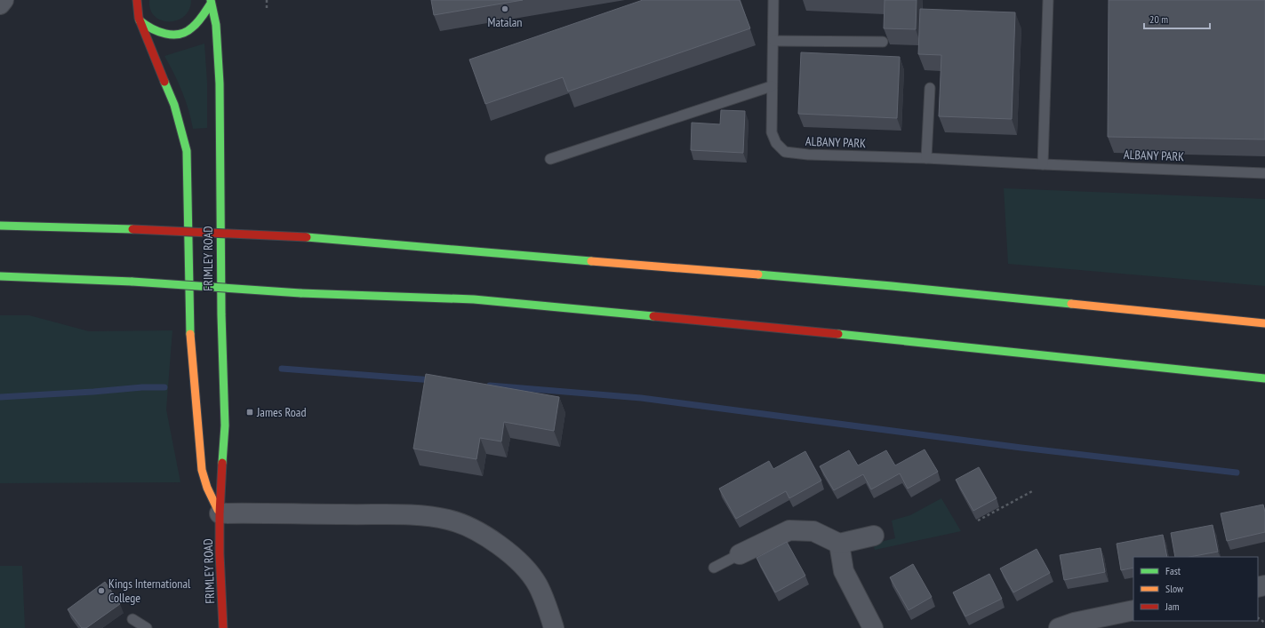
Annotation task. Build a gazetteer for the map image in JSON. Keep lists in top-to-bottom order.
{
  "streets": {
    "main road": ["FRIMLEY ROAD"],
    "lane": ["ALBANY PARK"]
  },
  "places": {
    "other": ["Matalan", "Kings International College"],
    "transit": ["James Road"]
  },
  "legend": ["Fast", "Slow", "Jam"],
  "scale_bar": "20 m"
}
